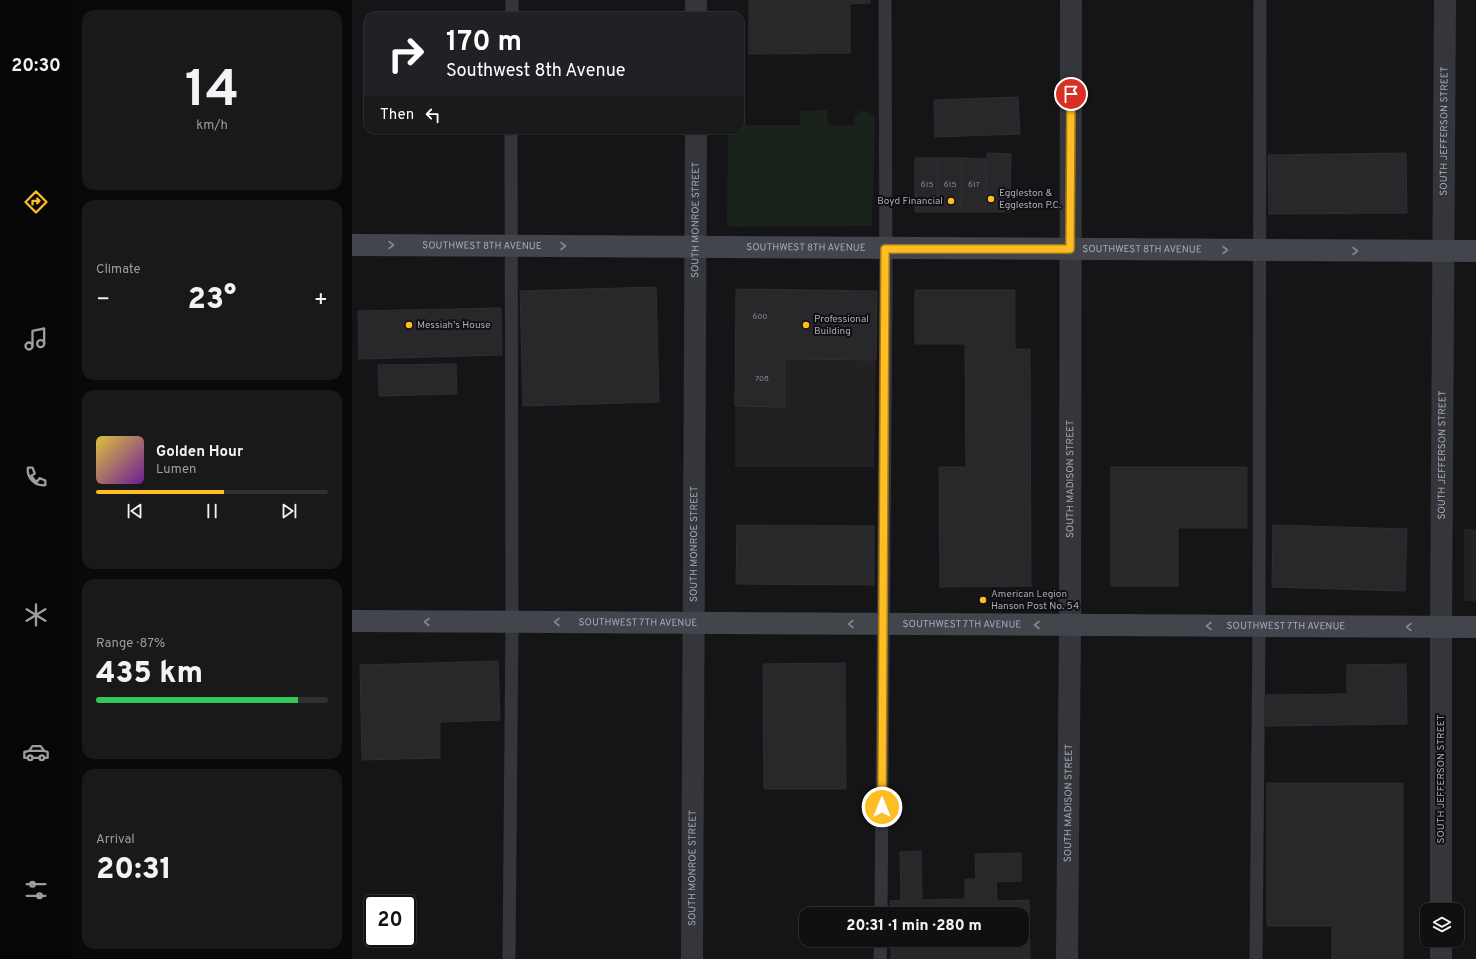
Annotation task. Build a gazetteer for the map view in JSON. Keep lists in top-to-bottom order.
{
  "streets": {
    "street": [
      "SOUTH JEFFERSON STREET",
      "SOUTH MONROE STREET",
      "SOUTHWEST 8TH AVENUE",
      "SOUTH MADISON STREET",
      "SOUTHWEST 7TH AVENUE"
    ]
  },
  "crossings": [
    ["SOUTH JEFFERSON STREET", "SOUTHWEST 8TH AVENUE"],
    ["SOUTH JEFFERSON STREET", "SOUTHWEST 7TH AVENUE"],
    ["SOUTH MONROE STREET", "SOUTHWEST 8TH AVENUE"],
    ["SOUTH MONROE STREET", "SOUTHWEST 7TH AVENUE"],
    ["SOUTHWEST 8TH AVENUE", "SOUTH MADISON STREET"],
    ["SOUTH MADISON STREET", "SOUTHWEST 7TH AVENUE"]
  ],
  "one_way": ["SOUTHWEST 8TH AVENUE", "SOUTHWEST 7TH AVENUE"],
  "places": [
    "Eggleston & Eggleston P.C.",
    "Boyd Financial",
    "Messiah's House",
    "Professional Building",
    "American Legion Hanson Post No. 54"
  ],
  "house_numbers": [
    "615",
    "615",
    "617",
    "600",
    "708"
  ],
  "page": {
    "tabs": "20:30",
    "tile": [
      ["14", "km/h"],
      "Climate",
      ["Range · 87%", "435 km"],
      ["Arrival", "20:31"]
    ],
    "turn": ["170 m", "Southwest 8th Avenue"],
    "then": "Then",
    "heat": ["−", "23°", "+"],
    "song": ["Golden Hour", "Lumen"],
    "limit": "20",
    "trip": "20:31 · 1 min · 280 m"
  }
}
